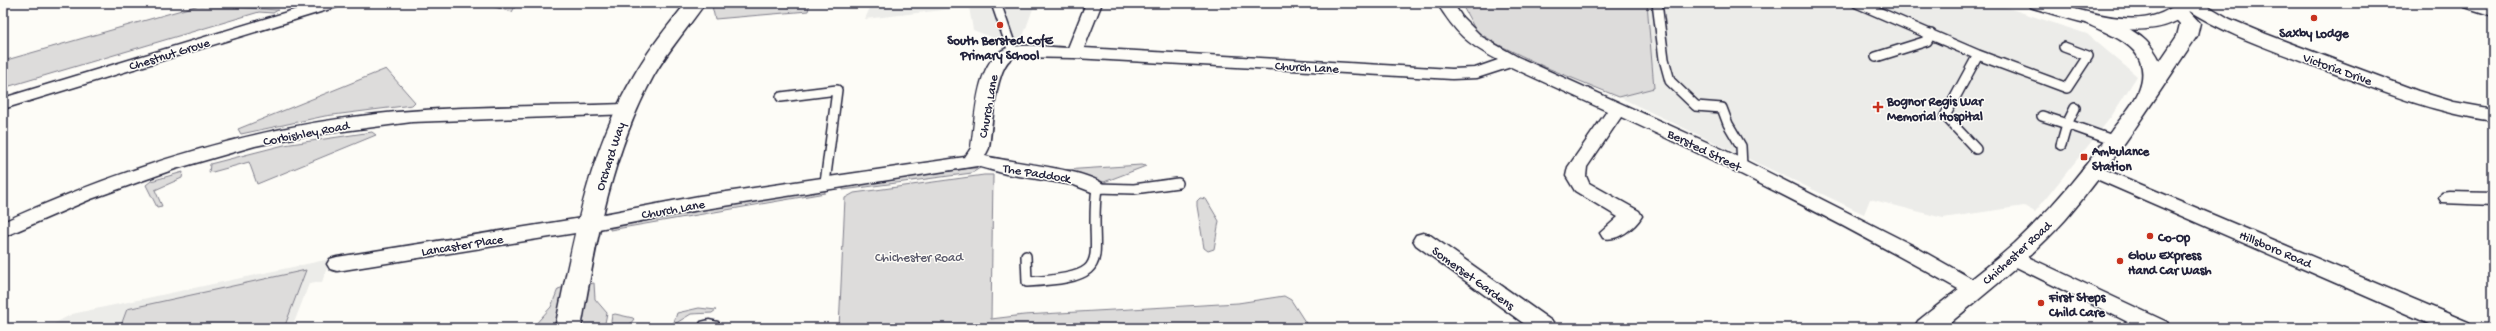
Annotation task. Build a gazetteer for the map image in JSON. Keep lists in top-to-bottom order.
{
  "streets": {
    "main road": ["Victoria Drive", "Orchard Way", "Chichester Road"],
    "street": [
      "Chestnut Grove",
      "Church Lane",
      "Corbishley Road",
      "Bersted Street",
      "The Paddock",
      "Lancaster Place",
      "Hillsboro Road",
      "Somerset Gardens"
    ]
  },
  "crossings": [
    ["Church Lane", "Bersted Street"],
    ["Church Lane", "Orchard Way"],
    ["Church Lane", "The Paddock"],
    ["Church Lane", "Lancaster Place"],
    ["Victoria Drive", "Chichester Road"],
    ["Corbishley Road", "Orchard Way"],
    ["Bersted Street", "Chichester Road"],
    ["Orchard Way", "Lancaster Place"],
    ["Hillsboro Road", "Chichester Road"]
  ],
  "parks": ["Chichester Road"],
  "places": {
    "other": [
      "Saxby Lodge",
      "South Bersted CofE Primary School",
      "Co-Op",
      "Glow Express Hand Car Wash",
      "First Steps Child Care"
    ],
    "health": ["Bognor Regis War Memorial Hospital"],
    "transit": ["Ambulance Station"]
  }
}
